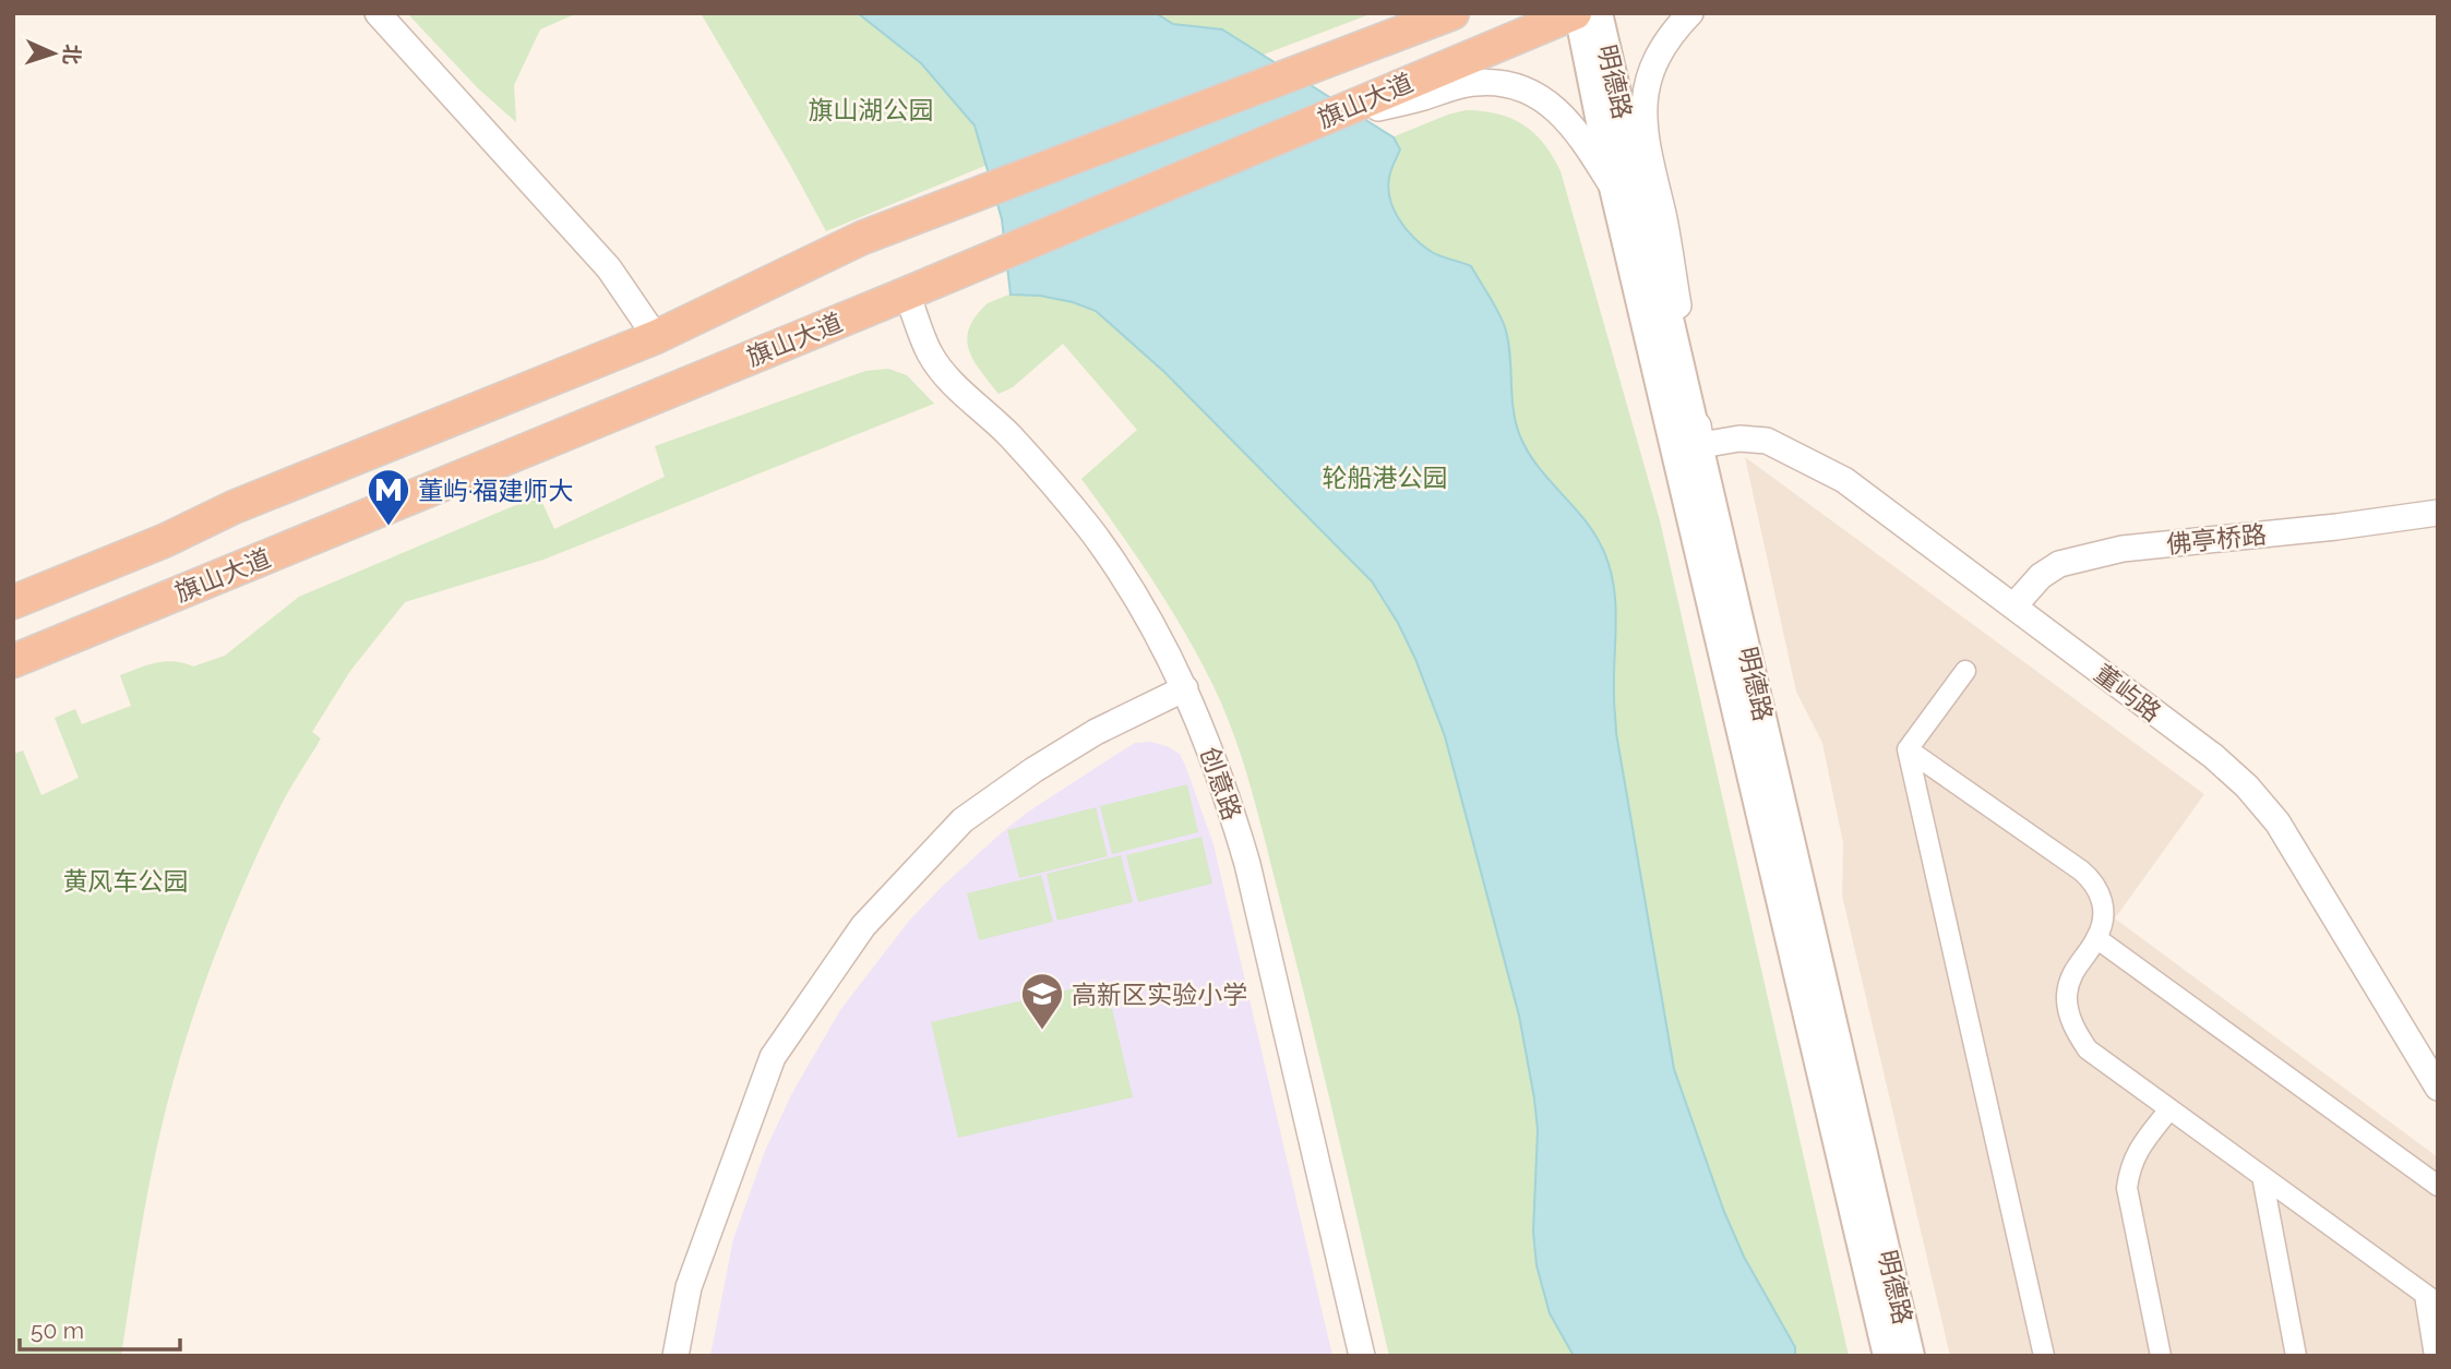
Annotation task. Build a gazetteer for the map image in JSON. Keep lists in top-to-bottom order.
{
  "streets": {
    "highway": ["旗山大道"],
    "main road": ["明德路"],
    "street": ["佛亭桥路", "董屿路", "创意路"]
  },
  "crossings": [
    ["明德路", "董屿路"],
    ["旗山大道", "创意路"],
    ["佛亭桥路", "董屿路"]
  ],
  "parks": ["旗山湖公园", "轮船港公园", "黄风车公园"],
  "places": {
    "metro station": ["董屿·福建师大"],
    "school or university": ["高新区实验小学"]
  },
  "scale_bar": "50 m",
  "north": "right"
}
